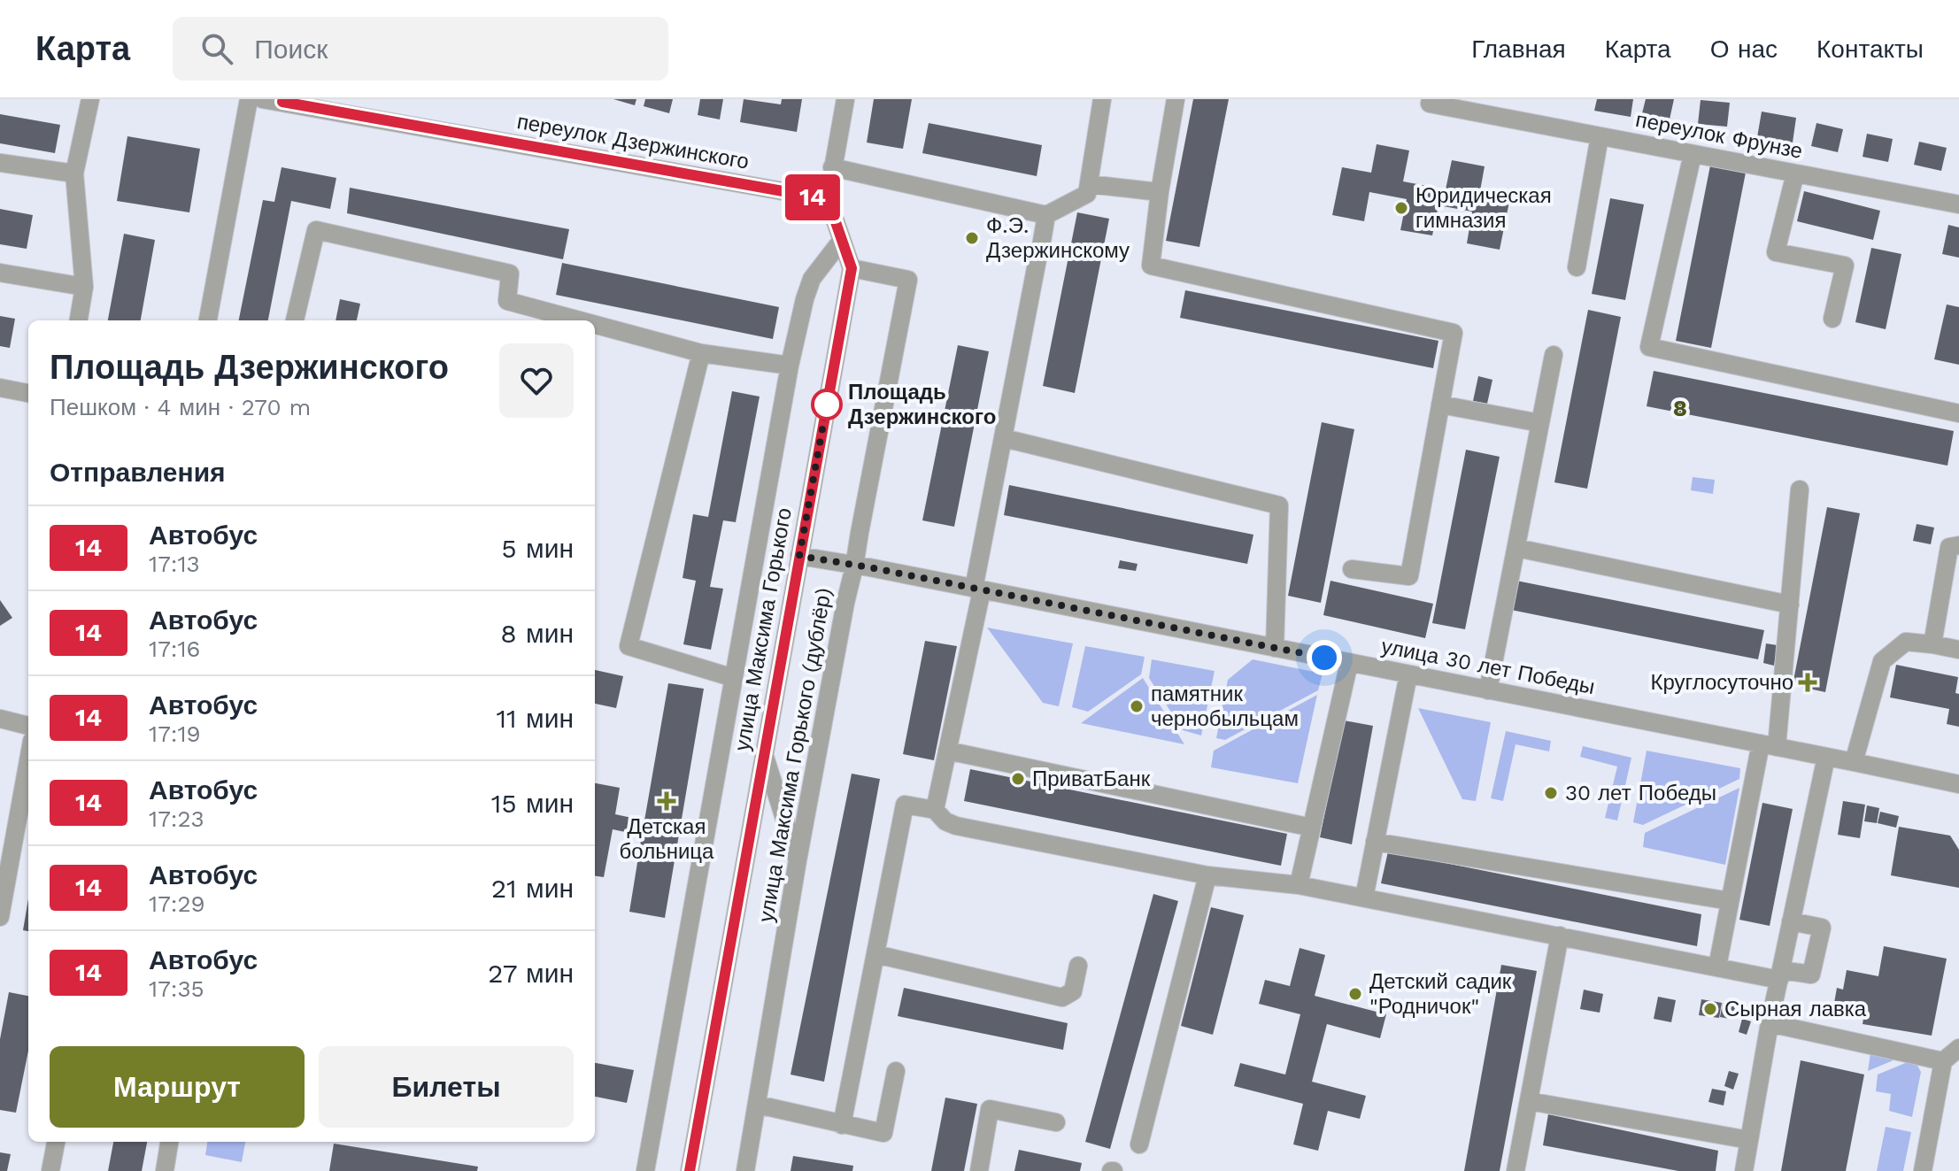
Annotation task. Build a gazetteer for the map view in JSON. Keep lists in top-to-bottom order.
{
  "streets": {
    "street": [
      "переулок Фрунзе",
      "переулок Дзержинского",
      "улица Максима Горького",
      "улица 30 лет Победы",
      "улица Максима Горького (дублёр)"
    ]
  },
  "crossings": [
    ["переулок Дзержинского", "улица Максима Горького"],
    ["улица Максима Горького", "улица 30 лет Победы"],
    ["улица Максима Горького", "улица Максима Горького (дублёр)"],
    ["улица 30 лет Победы", "улица Максима Горького (дублёр)"]
  ],
  "districts": ["8"],
  "places": {
    "other": [
      "Юридическая гимназия",
      "Ф.Э. Дзержинскому",
      "Площадь Дзержинского",
      "памятник чернобыльцам",
      "ПриватБанк",
      "30 лет Победы",
      "Детский садик \"Родничок\"",
      "Сырная лавка"
    ],
    "health": ["Круглосуточно", "Детская больница"]
  },
  "lines": ["bus line 14"],
  "page": {
    "header": "Карта",
    "search": "Поиск",
    "nav": [
      "Главная",
      "Карта",
      "О нас",
      "Контакты"
    ],
    "on_map": "14",
    "heading": [
      ["Площадь Дзержинского", "Пешком · 4 мин · 270 m"],
      "Отправления"
    ],
    "list": [
      {
        "mark": "14",
        "name": "Автобус",
        "note": "17:13",
        "value": "5 мин"
      },
      {
        "mark": "14",
        "name": "Автобус",
        "note": "17:16",
        "value": "8 мин"
      },
      {
        "mark": "14",
        "name": "Автобус",
        "note": "17:19",
        "value": "11 мин"
      },
      {
        "mark": "14",
        "name": "Автобус",
        "note": "17:23",
        "value": "15 мин"
      },
      {
        "mark": "14",
        "name": "Автобус",
        "note": "17:29",
        "value": "21 мин"
      },
      {
        "mark": "14",
        "name": "Автобус",
        "note": "17:35",
        "value": "27 мин"
      }
    ],
    "buttons": ["Маршрут", "Билеты"]
  }
}
